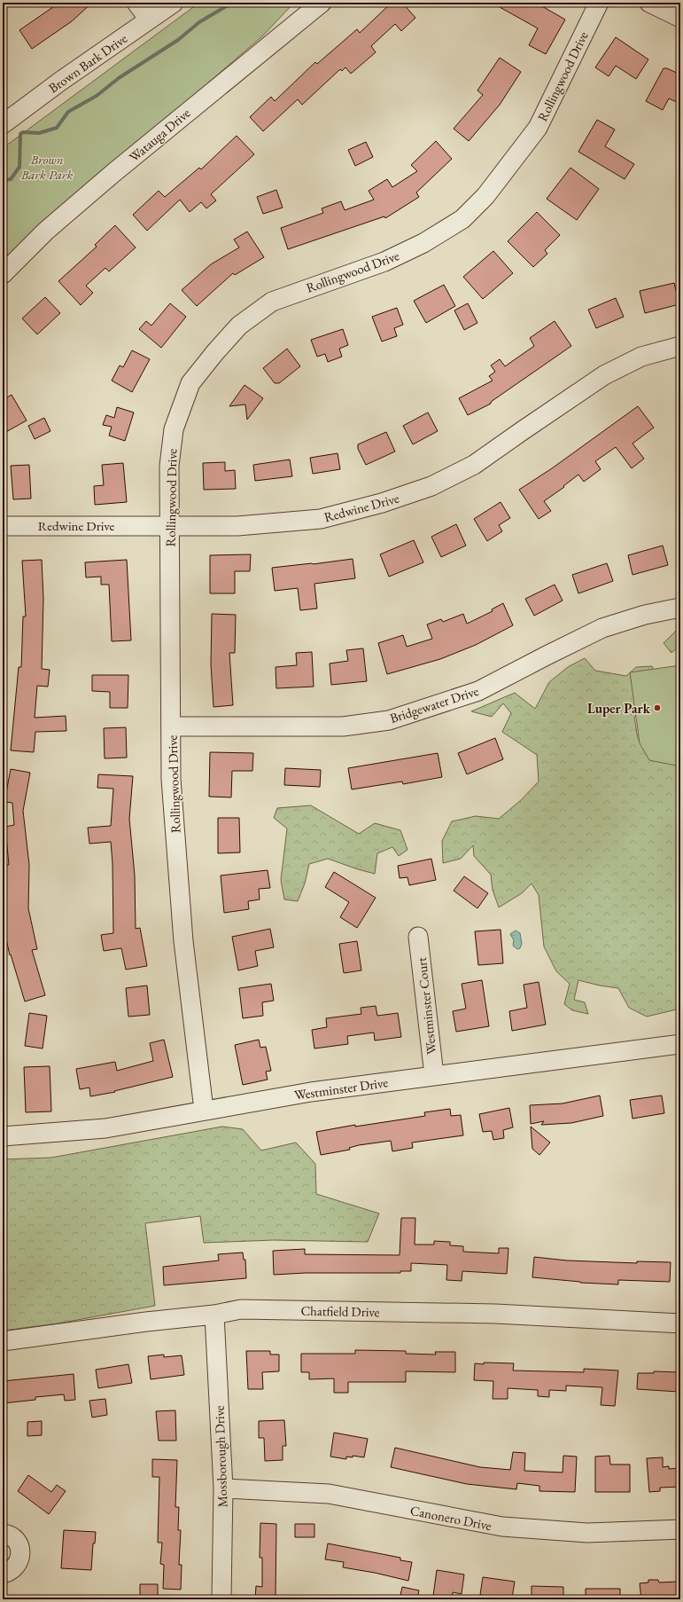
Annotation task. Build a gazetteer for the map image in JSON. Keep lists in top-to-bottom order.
{
  "streets": {
    "street": [
      "Brown Bark Drive",
      "Rollingwood Drive",
      "Watauga Drive",
      "Redwine Drive",
      "Bridgewater Drive",
      "Westminster Court",
      "Westminster Drive",
      "Chatfield Drive",
      "Mossborough Drive",
      "Canonero Drive"
    ]
  },
  "crossings": [
    ["Rollingwood Drive", "Redwine Drive"],
    ["Rollingwood Drive", "Bridgewater Drive"],
    ["Rollingwood Drive", "Westminster Drive"],
    ["Westminster Court", "Westminster Drive"],
    ["Chatfield Drive", "Mossborough Drive"],
    ["Mossborough Drive", "Canonero Drive"]
  ],
  "parks": ["Brown Bark Park"],
  "places": ["Luper Park"]
}
